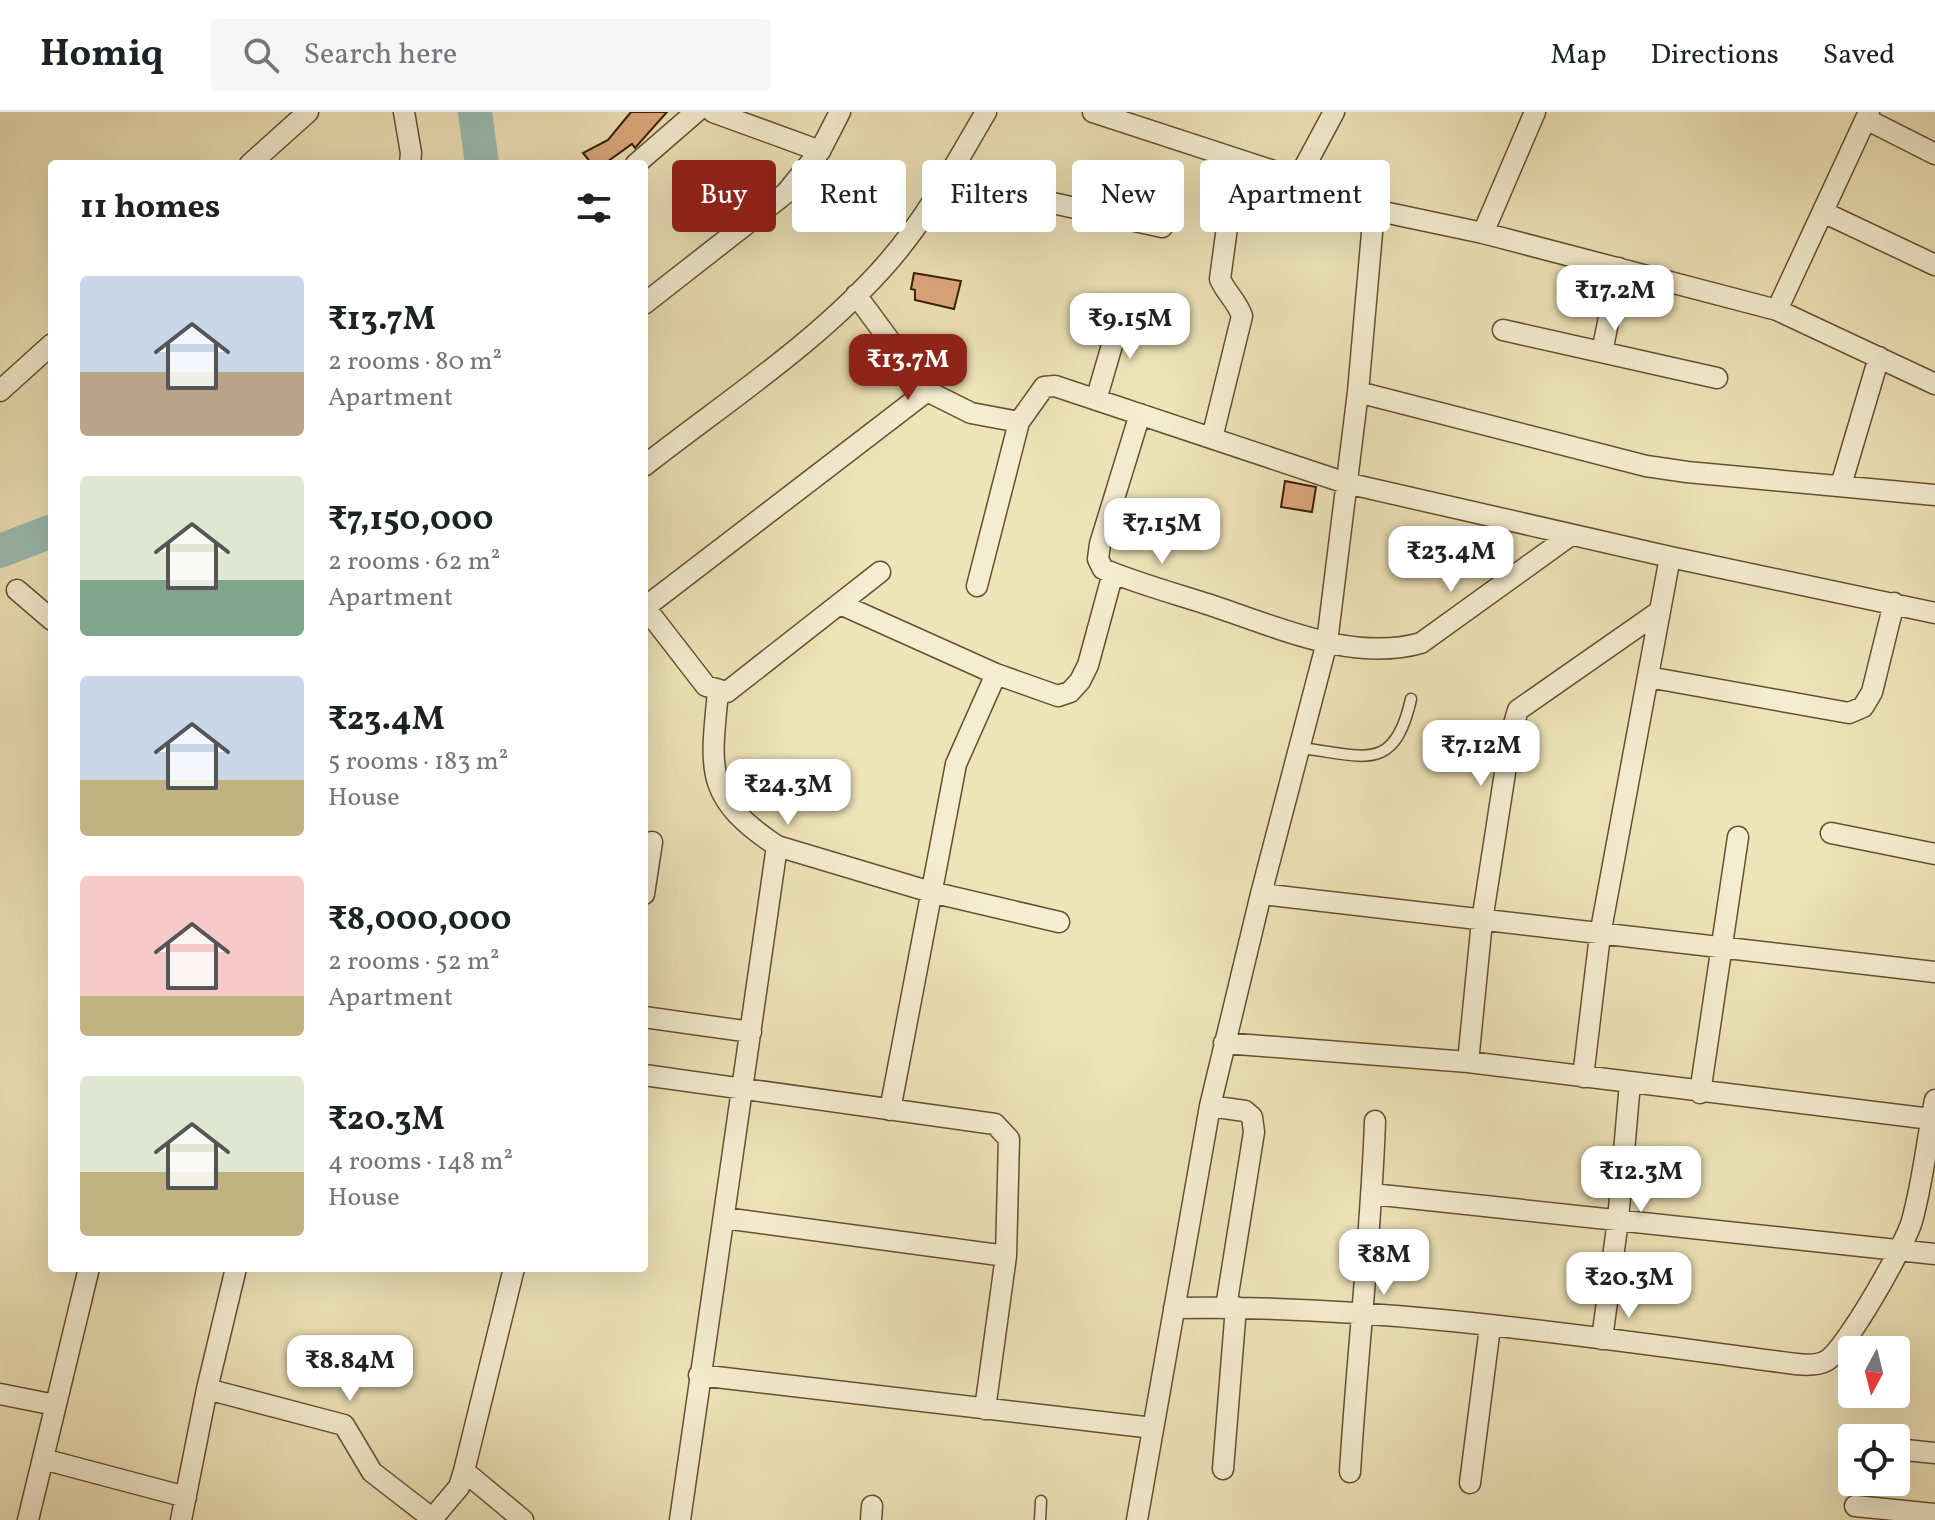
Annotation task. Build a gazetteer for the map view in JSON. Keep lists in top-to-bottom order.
{
  "north": "bottom",
  "page": {
    "header": "Homiq",
    "search": "Search here",
    "nav": ["Map", "Directions", "Saved"],
    "chip": [
      "Buy",
      "Rent",
      "Filters",
      "New",
      "Apartment"
    ],
    "heading": "11 homes",
    "list": [
      {
        "name": "₹13.7M",
        "note": "2 rooms · 80 m² · Apartment"
      },
      {
        "name": "₹7,150,000",
        "note": "2 rooms · 62 m² · Apartment"
      },
      {
        "name": "₹23.4M",
        "note": "5 rooms · 183 m² · House"
      },
      {
        "name": "₹8,000,000",
        "note": "2 rooms · 52 m² · Apartment"
      },
      {
        "name": "₹20.3M",
        "note": "4 rooms · 148 m² · House"
      }
    ],
    "price": [
      "₹17.2M",
      "₹9.15M",
      "₹13.7M",
      "₹7.15M",
      "₹23.4M",
      "₹7.12M",
      "₹24.3M",
      "₹12.3M",
      "₹8M",
      "₹20.3M",
      "₹8.84M"
    ]
  }
}
